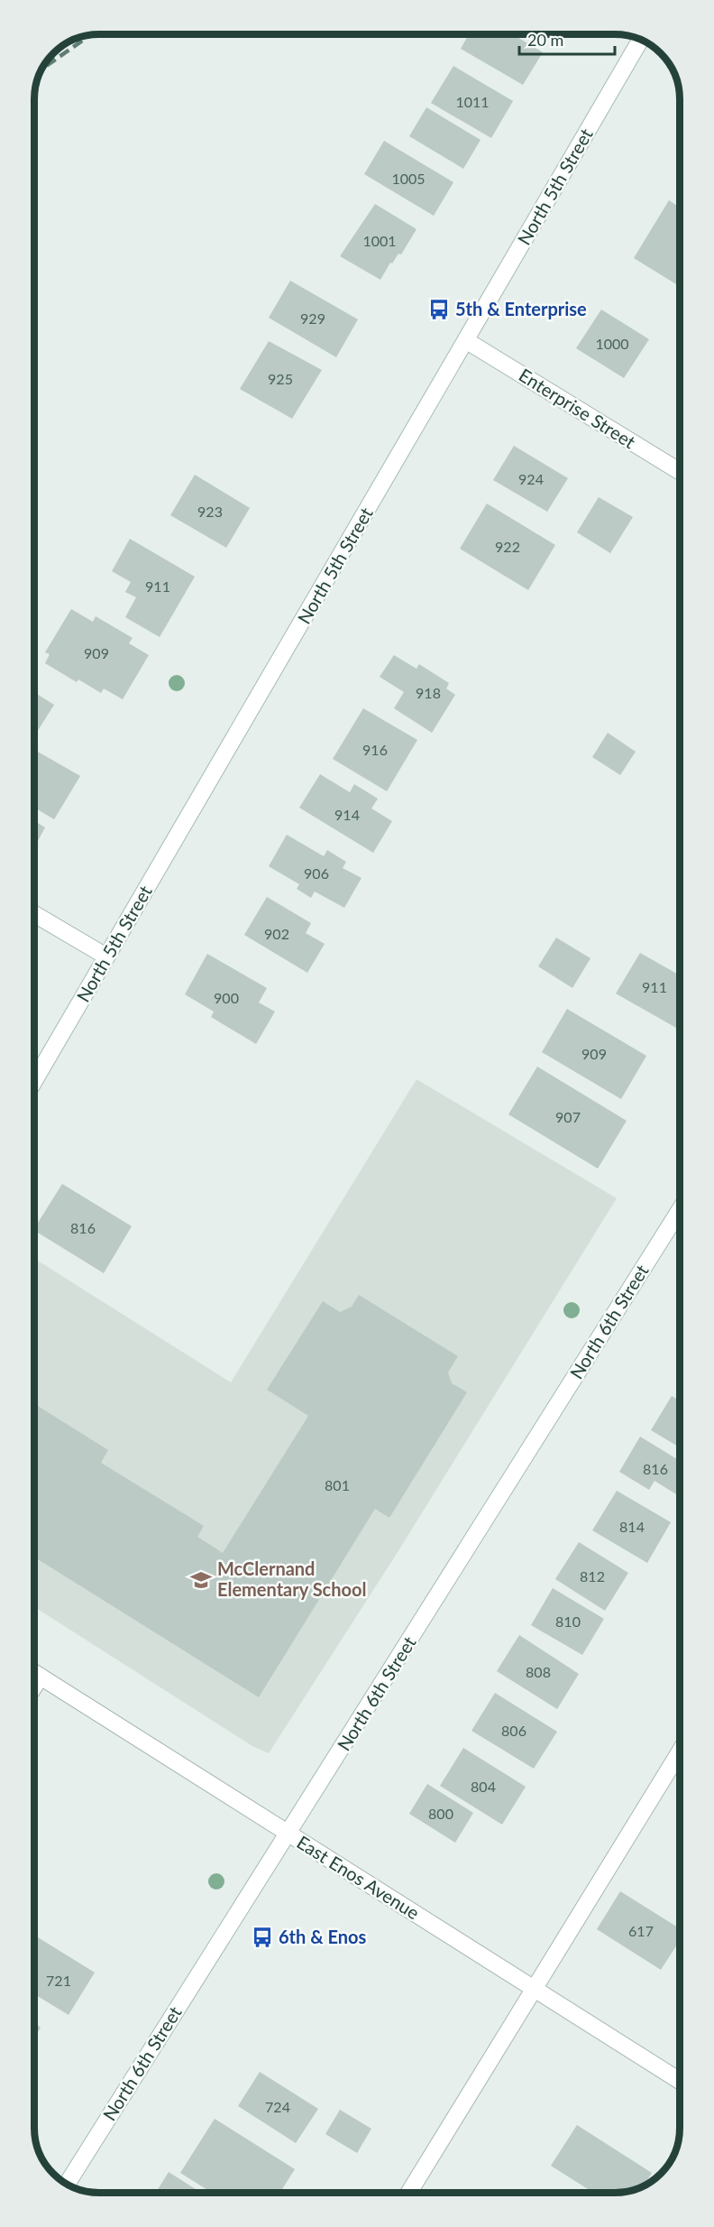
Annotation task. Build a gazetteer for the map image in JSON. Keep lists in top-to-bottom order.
{
  "streets": {
    "main road": [
      "North 5th Street",
      "Enterprise Street",
      "North 6th Street",
      "East Enos Avenue"
    ]
  },
  "crossings": [
    ["North 5th Street", "Enterprise Street"],
    ["North 6th Street", "East Enos Avenue"]
  ],
  "places": {
    "bus stop": ["5th & Enterprise", "6th & Enos"],
    "school or university": ["McClernand Elementary School"]
  },
  "house_numbers": [
    "1011",
    "1005",
    "1001",
    "929",
    "1000",
    "925",
    "924",
    "923",
    "922",
    "911",
    "909",
    "918",
    "916",
    "914",
    "906",
    "902",
    "911",
    "900",
    "909",
    "907",
    "816",
    "816",
    "801",
    "814",
    "812",
    "810",
    "808",
    "806",
    "804",
    "800",
    "617",
    "721",
    "724"
  ],
  "scale_bar": "20 m"
}
